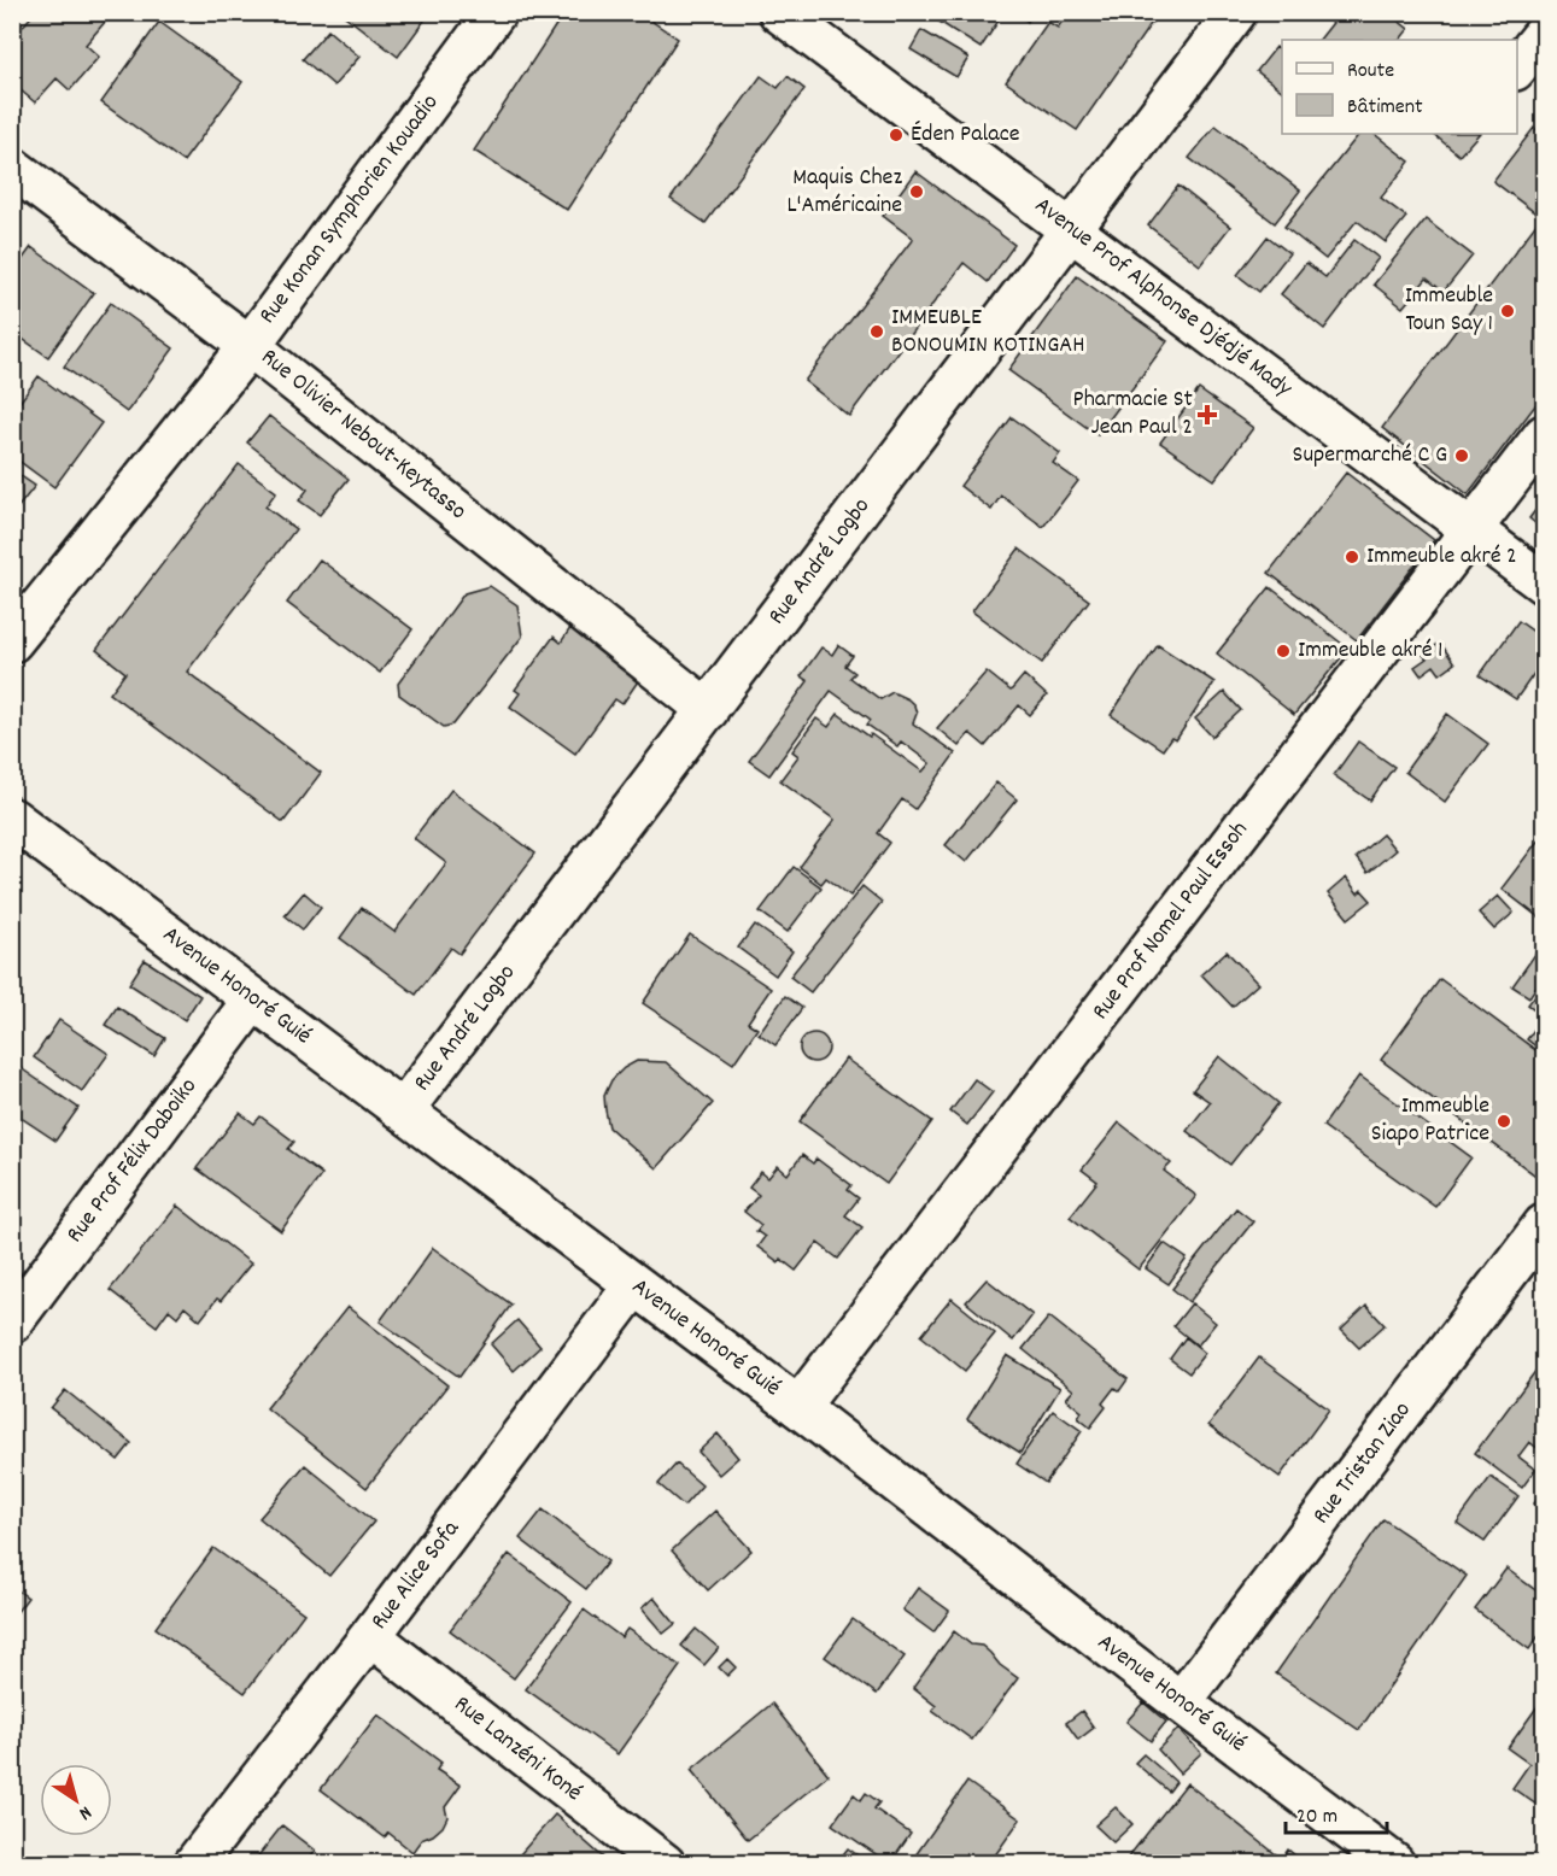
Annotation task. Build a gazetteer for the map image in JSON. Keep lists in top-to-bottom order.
{
  "streets": {
    "street": [
      "Rue Konan Symphorien Kouadio",
      "Avenue Prof Alphonse Djédjé Mady",
      "Rue Olivier Nebout-Keytasso",
      "Rue André Logbo",
      "Rue Prof Nomel Paul Essoh",
      "Avenue Honoré Guié",
      "Rue Prof Félix Daboiko",
      "Rue Tristan Ziao",
      "Rue Alice Sofa",
      "Rue Lanzéni Koné"
    ]
  },
  "crossings": [
    ["Rue Konan Symphorien Kouadio", "Rue Olivier Nebout-Keytasso"],
    ["Avenue Prof Alphonse Djédjé Mady", "Rue André Logbo"],
    ["Avenue Prof Alphonse Djédjé Mady", "Rue Prof Nomel Paul Essoh"],
    ["Rue Olivier Nebout-Keytasso", "Rue André Logbo"],
    ["Rue André Logbo", "Avenue Honoré Guié"],
    ["Rue Prof Nomel Paul Essoh", "Avenue Honoré Guié"],
    ["Avenue Honoré Guié", "Rue Prof Félix Daboiko"],
    ["Avenue Honoré Guié", "Rue Tristan Ziao"],
    ["Avenue Honoré Guié", "Rue Alice Sofa"],
    ["Rue Alice Sofa", "Rue Lanzéni Koné"]
  ],
  "places": {
    "other": [
      "Éden Palace",
      "Maquis Chez L'Américaine",
      "Immeuble Toun Say 1",
      "IMMEUBLE BONOUMIN KOTINGAH",
      "Supermarché C G",
      "Immeuble akré 2",
      "Immeuble akré 1",
      "Immeuble Siapo Patrice"
    ],
    "health": ["Pharmacie St Jean Paul 2"]
  },
  "legend": ["Route", "Bâtiment"],
  "scale_bar": "20 m",
  "north": "bottom right"
}
